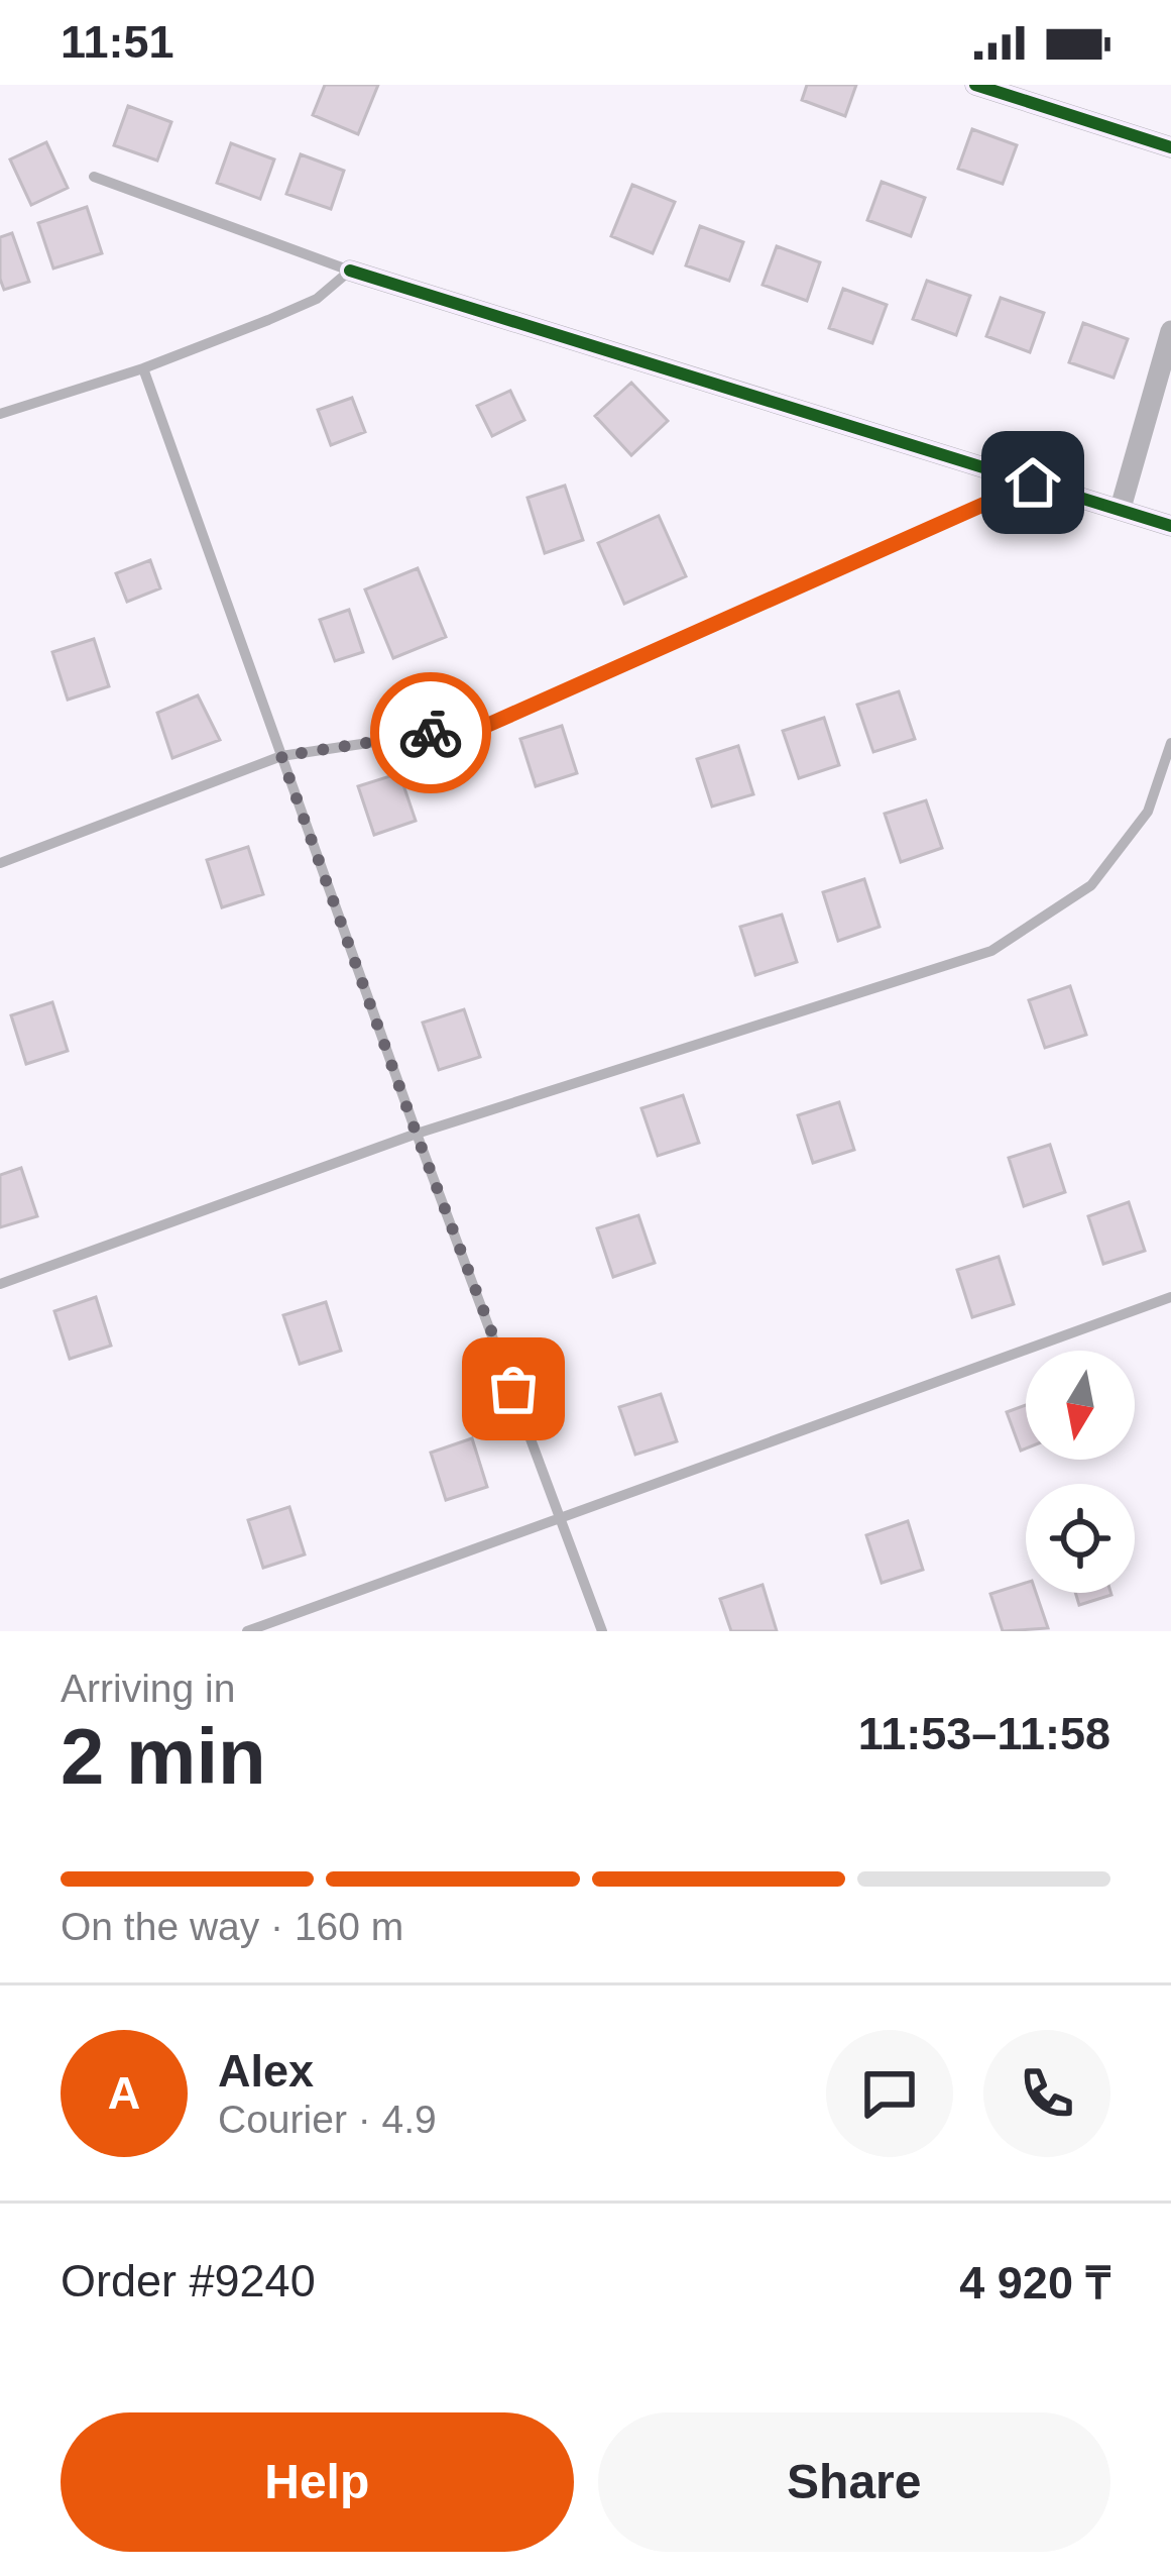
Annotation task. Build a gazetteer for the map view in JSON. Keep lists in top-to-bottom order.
{
  "north": "bottom",
  "page": {
    "status": "11:51",
    "heading": ["2 min", "Arriving in", "11:53–11:58"],
    "panel": [
      "Alex",
      "Courier · 4.9",
      "Order #9240",
      "4 920 ₸"
    ],
    "bar": "On the way · 160 m",
    "round": "A",
    "buttons": ["Help", "Share"]
  }
}
